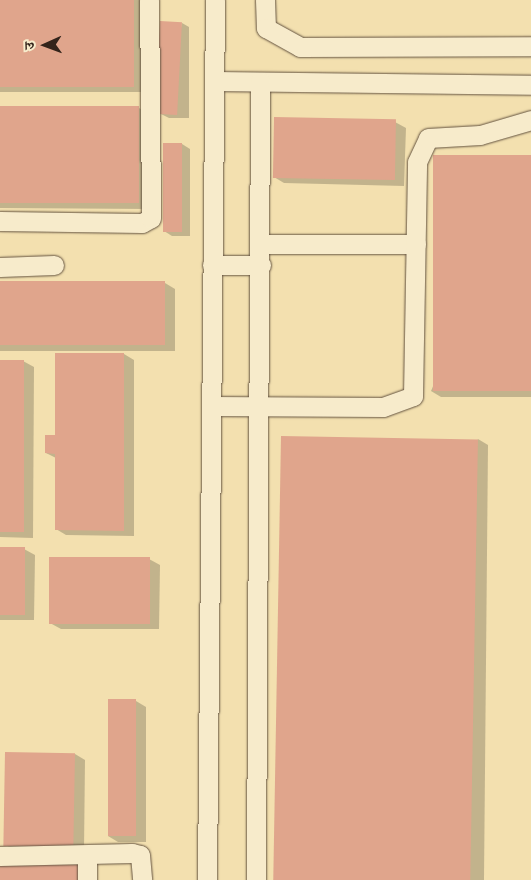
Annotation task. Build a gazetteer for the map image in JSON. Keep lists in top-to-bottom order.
{
  "north": "left"
}
